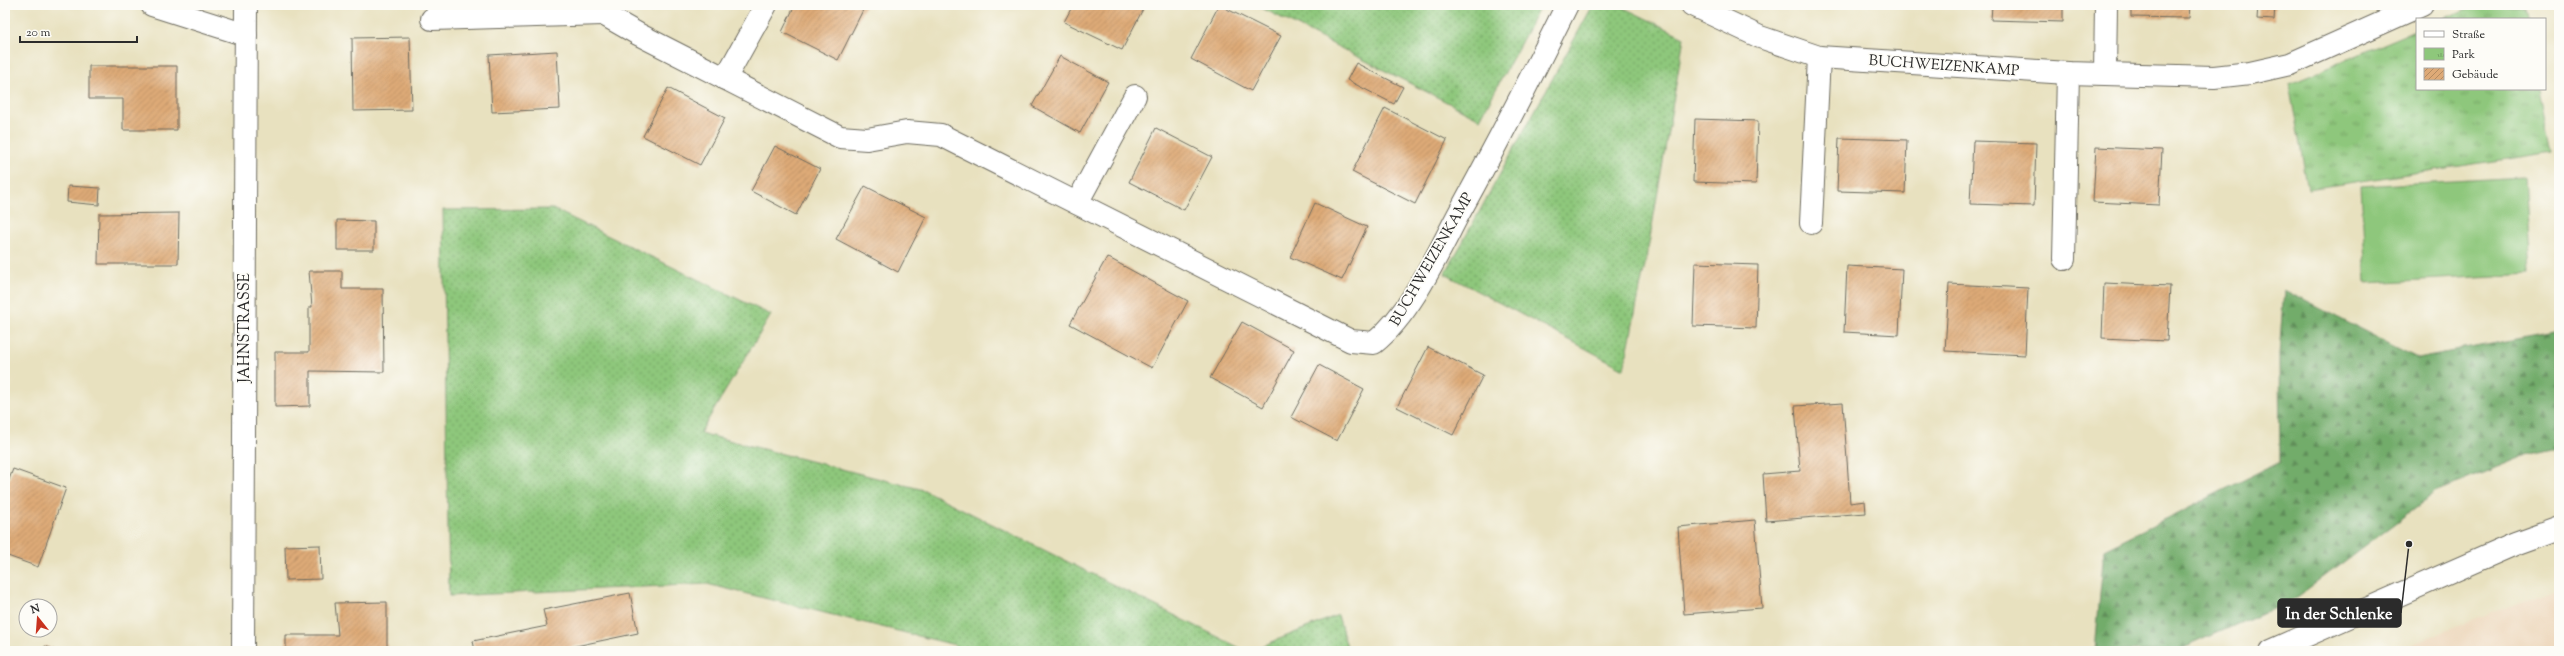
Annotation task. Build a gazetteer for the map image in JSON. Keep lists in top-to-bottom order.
{
  "streets": {
    "street": ["BUCHWEIZENKAMP", "JAHNSTRASSE"]
  },
  "places": ["In der Schlenke"],
  "legend": ["Straße", "Park", "Gebäude"],
  "scale_bar": "20 m",
  "north": "top"
}
